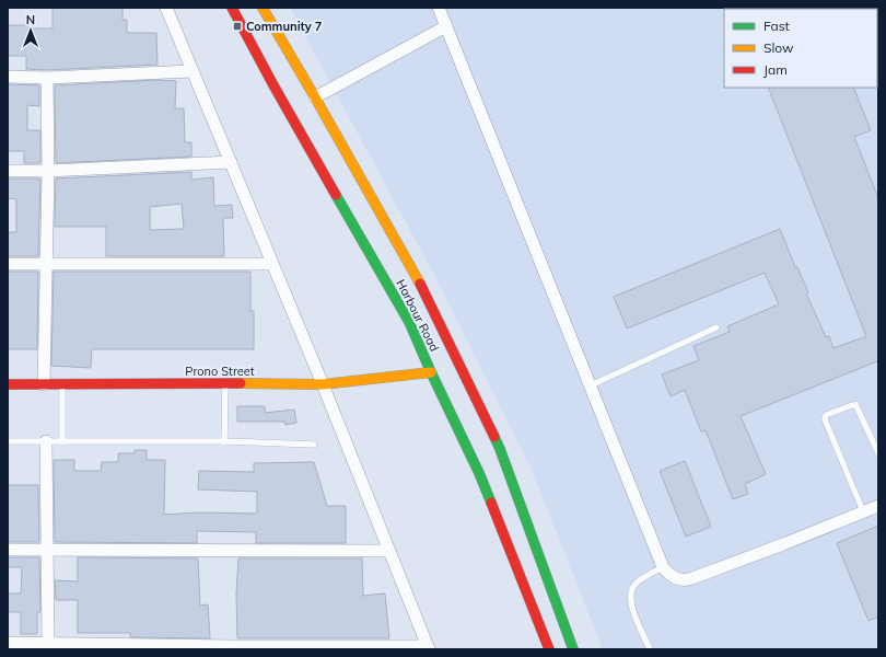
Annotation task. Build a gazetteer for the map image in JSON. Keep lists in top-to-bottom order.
{
  "streets": {
    "main road": ["Harbour Road", "Prono Street"]
  },
  "crossings": [
    ["Harbour Road", "Prono Street"]
  ],
  "places": {
    "transit": ["Community 7"]
  },
  "legend": ["Fast", "Slow", "Jam"],
  "north": "top"
}
